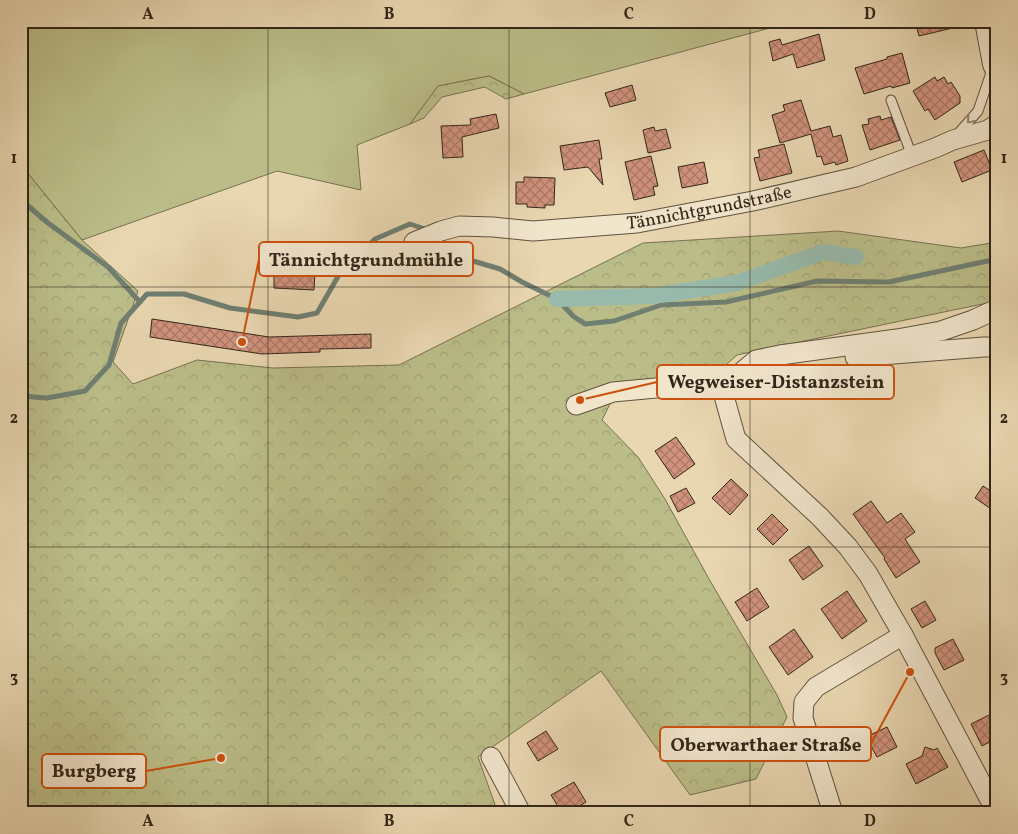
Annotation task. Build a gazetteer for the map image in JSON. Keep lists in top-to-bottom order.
{
  "streets": {
    "street": ["Tännichtgrundstraße"]
  },
  "places": [
    "Tännichtgrundmühle",
    "Wegweiser-Distanzstein",
    "Oberwarthaer Straße",
    "Burgberg"
  ],
  "grid": {
    "columns": [
      "A",
      "B",
      "C",
      "D"
    ],
    "rows": ["1", "2", "3"]
  }
}
